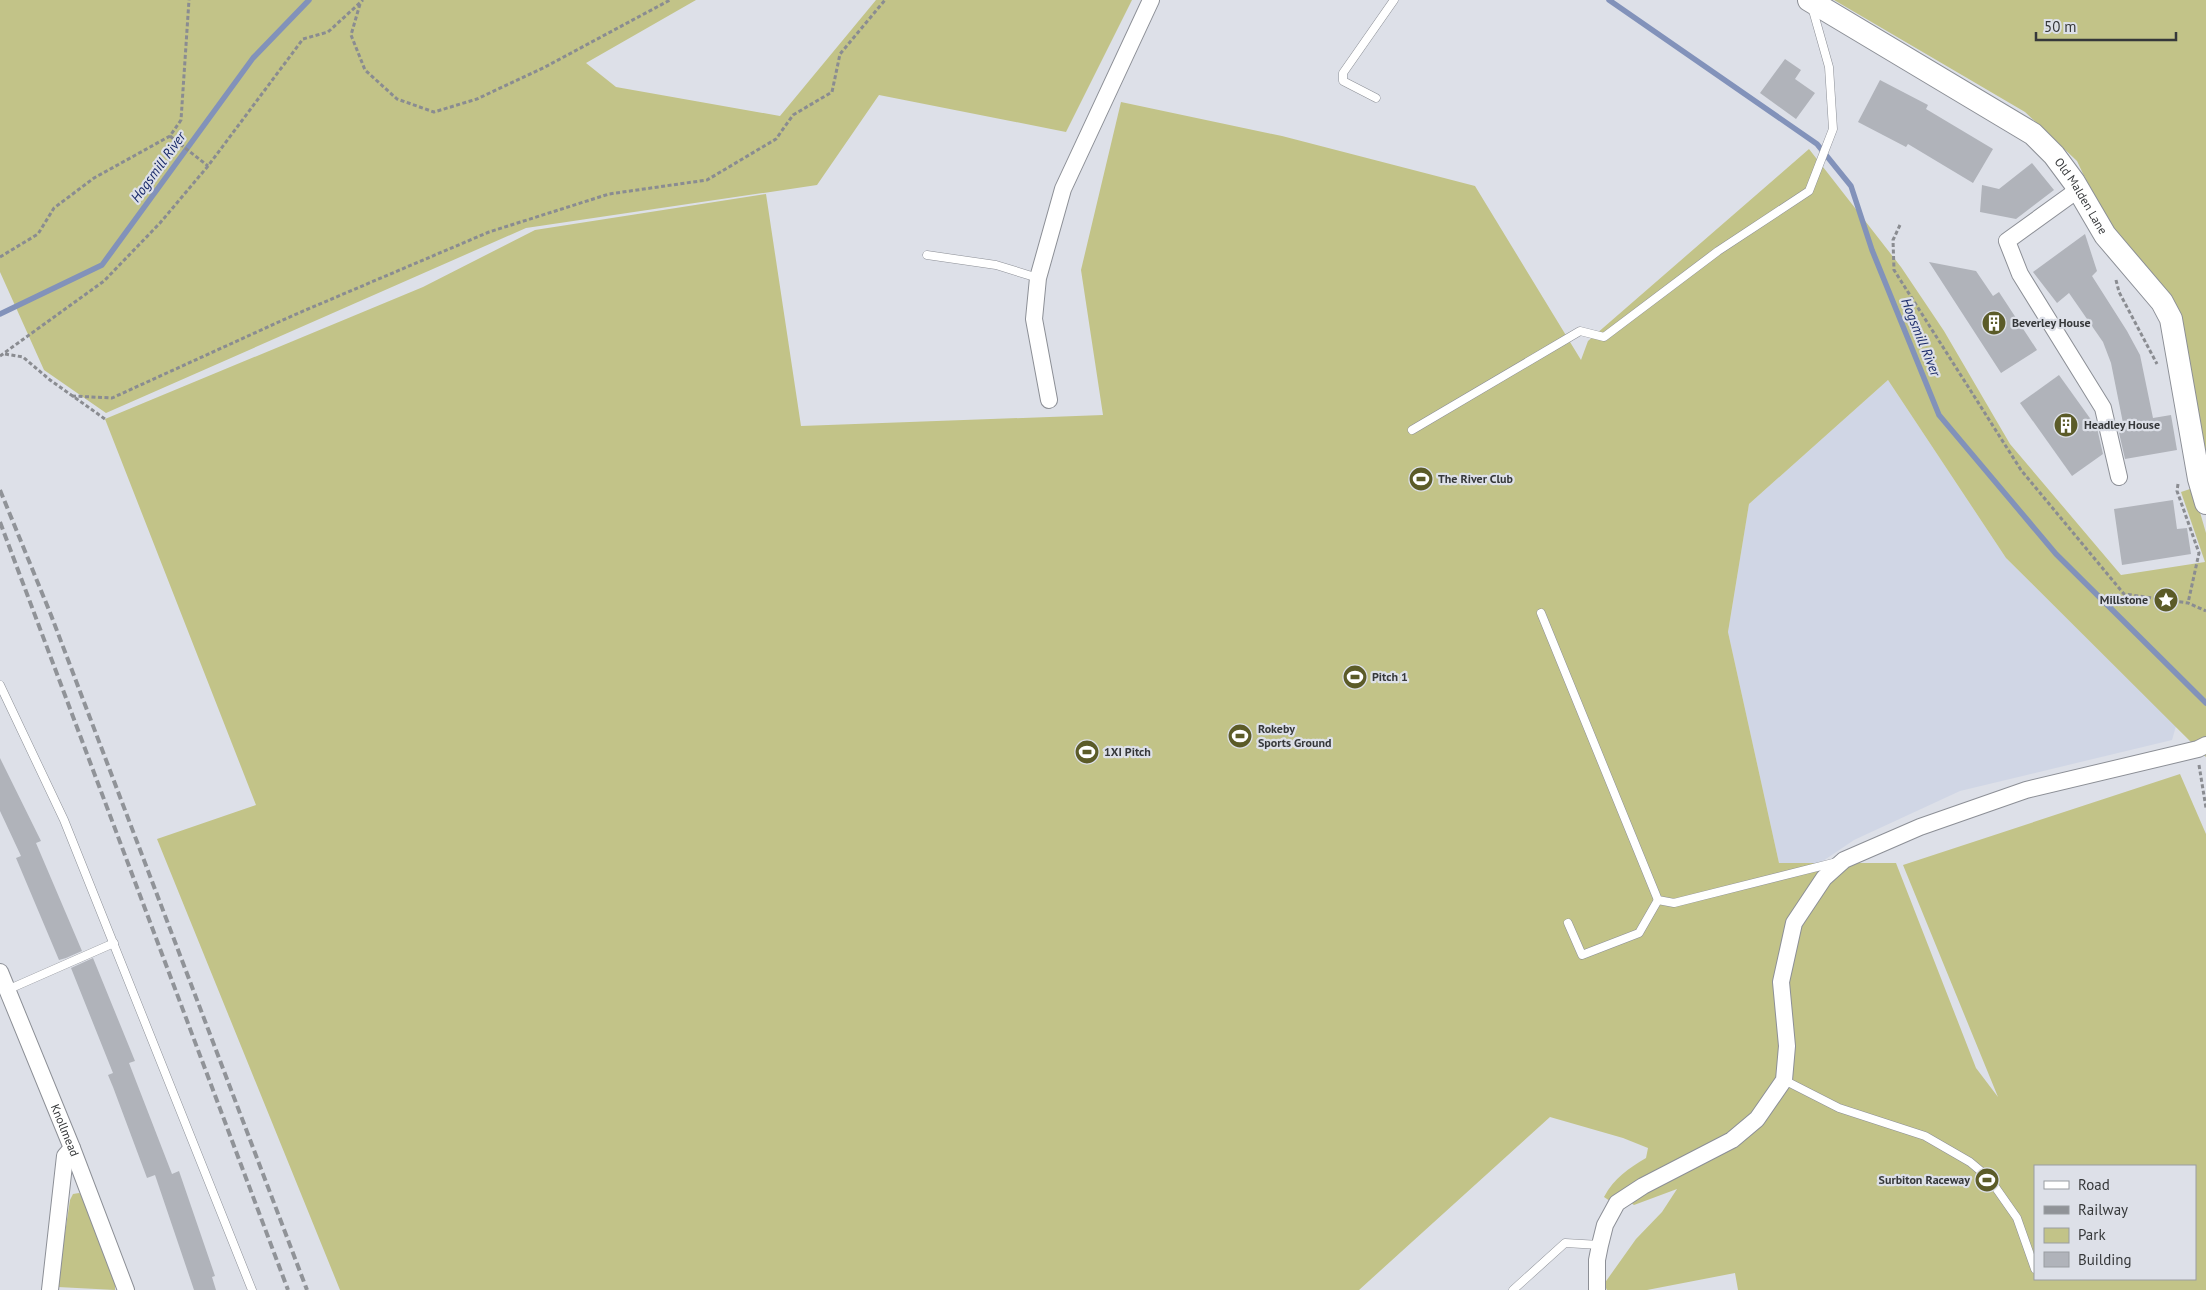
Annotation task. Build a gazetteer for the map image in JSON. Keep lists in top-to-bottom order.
{
  "streets": {
    "main road": ["Old Malden Lane"],
    "street": ["Knollmead"]
  },
  "water": ["Hogsmill River"],
  "places": {
    "building": ["Beverley House", "Headley House"],
    "sports": [
      "The River Club",
      "Pitch 1",
      "Rokeby Sports Ground",
      "1XI Pitch",
      "Surbiton Raceway"
    ],
    "place": ["Millstone"]
  },
  "legend": [
    "Road",
    "Railway",
    "Park",
    "Building"
  ],
  "scale_bar": "50 m"
}
